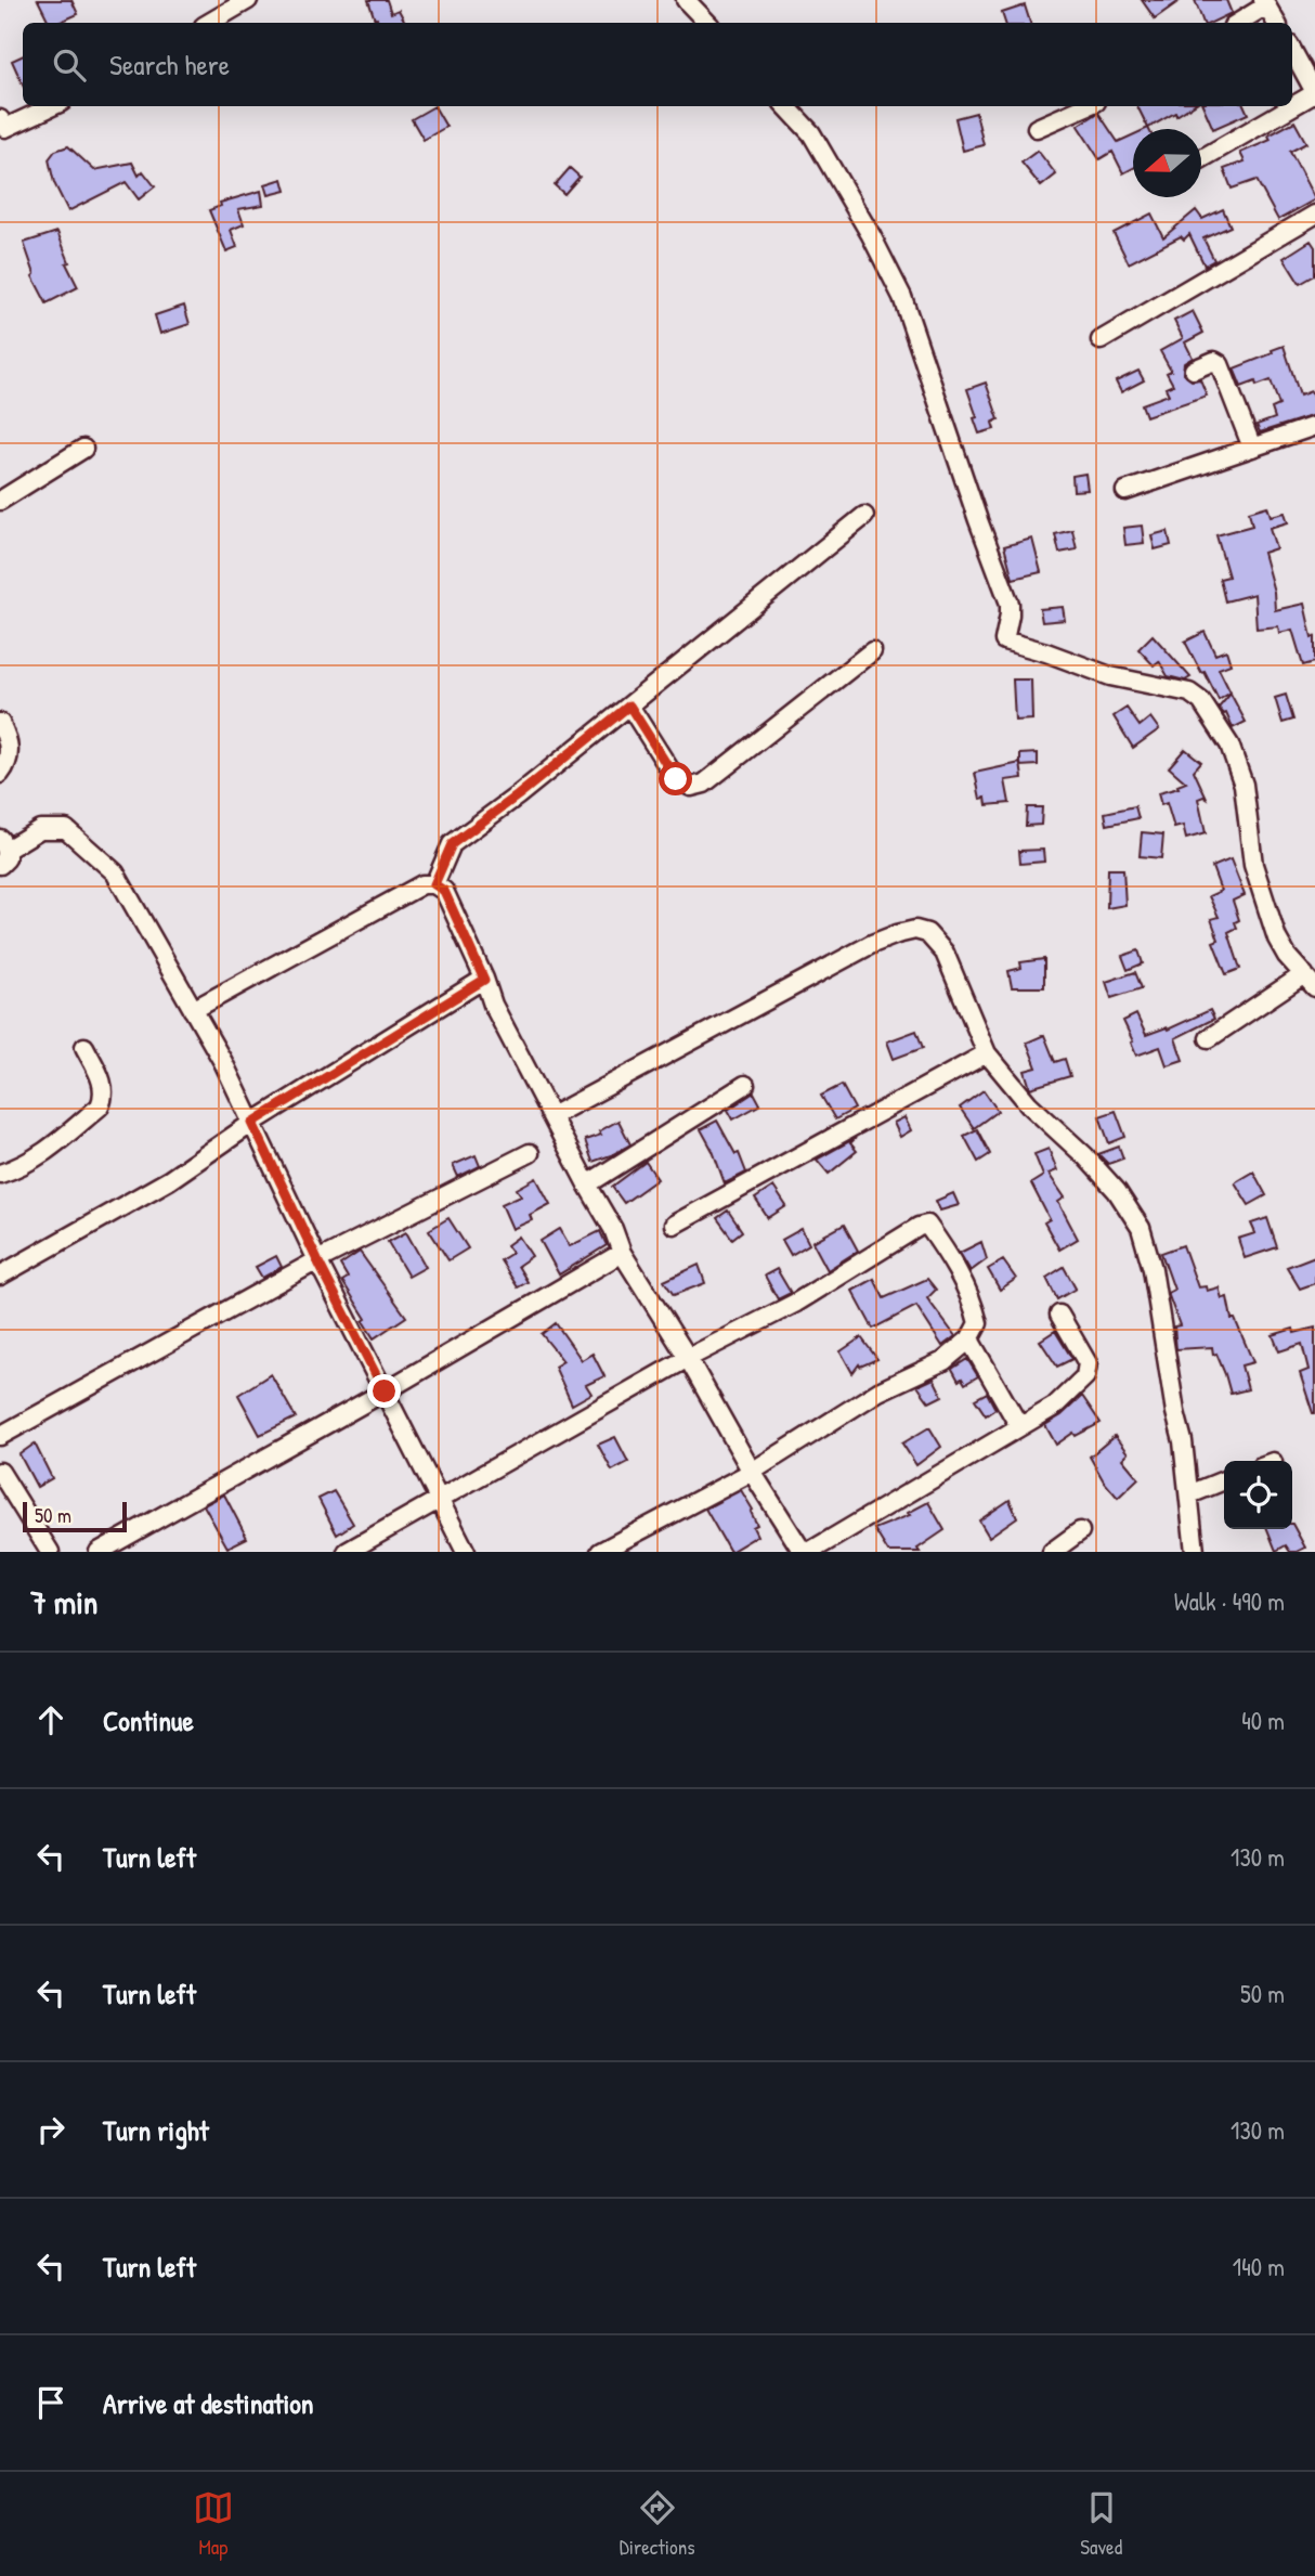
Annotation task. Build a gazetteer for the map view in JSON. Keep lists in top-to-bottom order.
{
  "scale_bar": "50 m",
  "north": "left",
  "page": {
    "search": "Search here",
    "scale": "50 m",
    "heading": ["7 min", "Walk · 490 m"],
    "list": [
      ["Continue", "40 m"],
      ["Turn left", "130 m"],
      ["Turn left", "50 m"],
      ["Turn right", "130 m"],
      ["Turn left", "140 m"],
      "Arrive at destination"
    ],
    "nav": ["Map", "Directions", "Saved"]
  }
}
